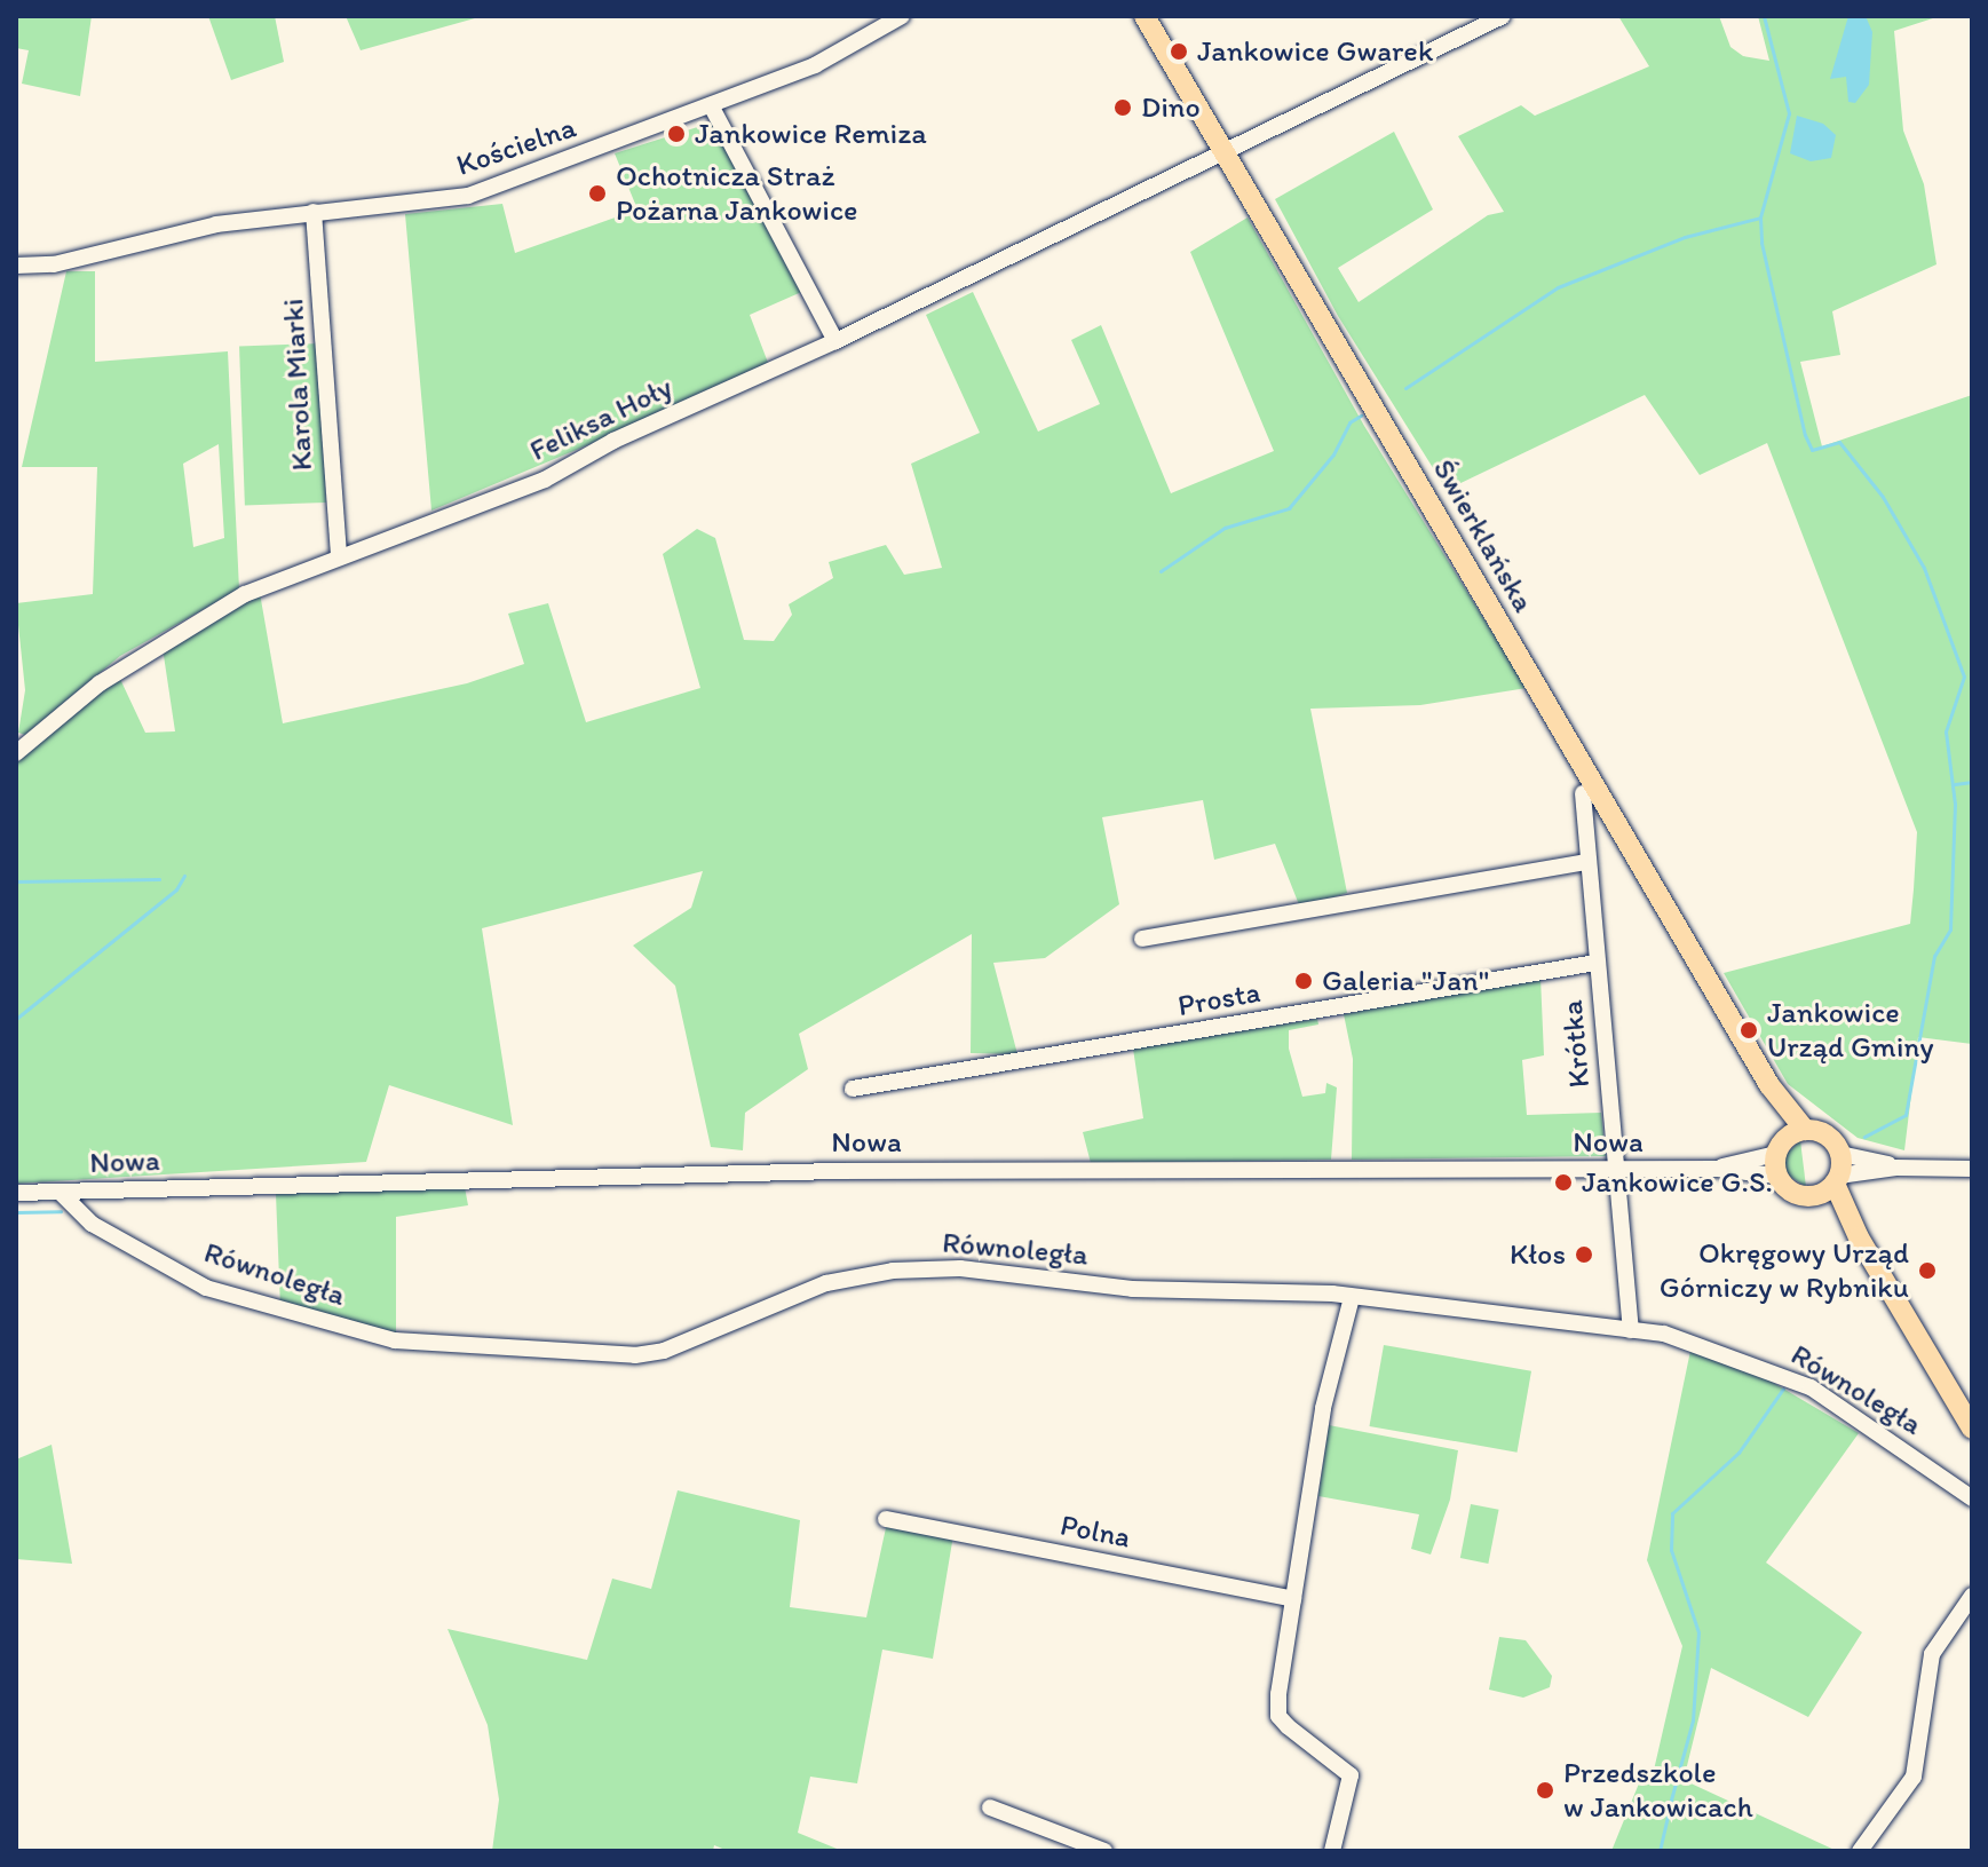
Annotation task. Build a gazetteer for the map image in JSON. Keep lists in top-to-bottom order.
{
  "streets": {
    "main road": ["Świerklańska"],
    "street": [
      "Kościelna",
      "Karola Miarki",
      "Feliksa Hoły",
      "Prosta",
      "Krótka",
      "Nowa",
      "Równoległa",
      "Polna"
    ]
  },
  "crossings": [
    ["Kościelna", "Karola Miarki"],
    ["Karola Miarki", "Feliksa Hoły"],
    ["Feliksa Hoły", "Świerklańska"],
    ["Świerklańska", "Nowa"],
    ["Prosta", "Krótka"],
    ["Krótka", "Nowa"],
    ["Krótka", "Równoległa"],
    ["Nowa", "Równoległa"]
  ],
  "places": [
    "Jankowice Gwarek",
    "Dino",
    "Jankowice Remiza",
    "Ochotnicza Straż Pożarna Jankowice",
    "Galeria \"Jan\"",
    "Jankowice Urząd Gminy",
    "Jankowice G.S.",
    "Kłos",
    "Okręgowy Urząd Górniczy w Rybniku",
    "Przedszkole w Jankowicach"
  ]
}
